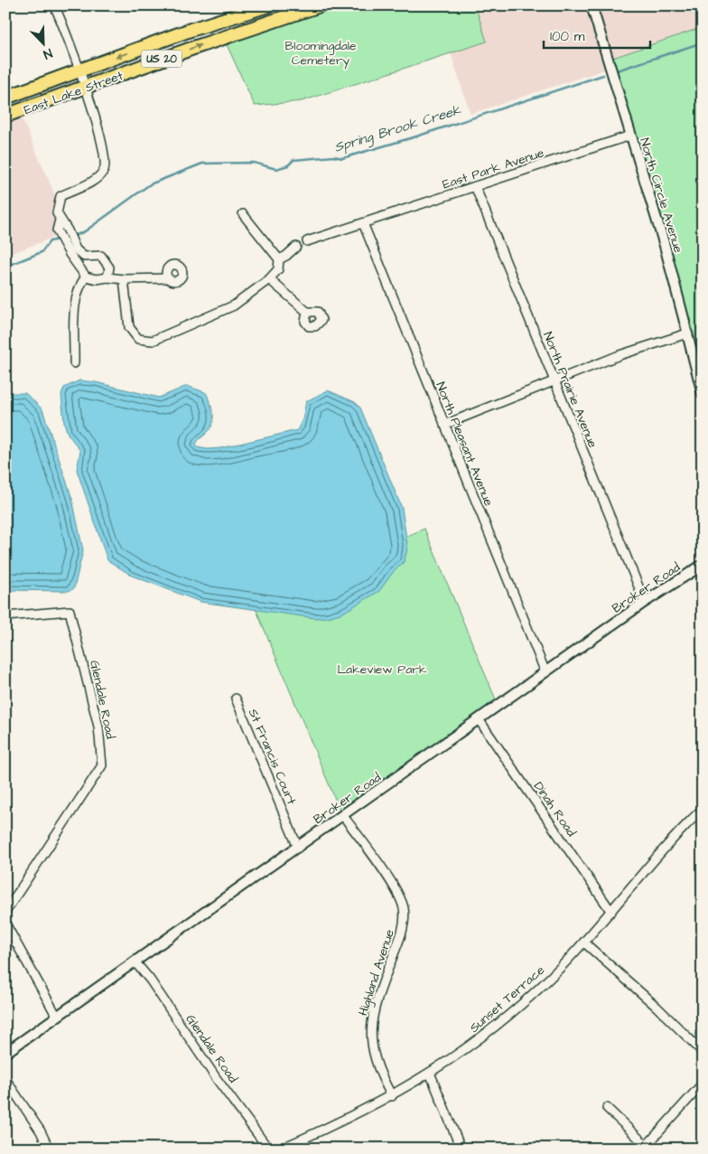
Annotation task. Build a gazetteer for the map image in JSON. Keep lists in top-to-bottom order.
{
  "streets": {
    "main road": ["US 20", "East Lake Street"],
    "street": [
      "East Park Avenue",
      "North Circle Avenue",
      "North Prairie Avenue",
      "North Pleasant Avenue",
      "Broker Road",
      "Glendale Road",
      "St Francis Court",
      "Dinah Road",
      "Highland Avenue",
      "Sunset Terrace"
    ]
  },
  "crossings": [
    ["East Park Avenue", "North Circle Avenue"],
    ["East Park Avenue", "North Prairie Avenue"],
    ["East Park Avenue", "North Pleasant Avenue"],
    ["North Prairie Avenue", "Broker Road"],
    ["North Pleasant Avenue", "Broker Road"],
    ["Broker Road", "Glendale Road"],
    ["Broker Road", "St Francis Court"],
    ["Broker Road", "Dinah Road"],
    ["Broker Road", "Highland Avenue"],
    ["Dinah Road", "Sunset Terrace"],
    ["Highland Avenue", "Sunset Terrace"]
  ],
  "water": ["Spring Brook Creek"],
  "parks": ["Bloomingdale Cemetery", "Lakeview Park"],
  "scale_bar": "100 m",
  "north": "bottom right"
}
